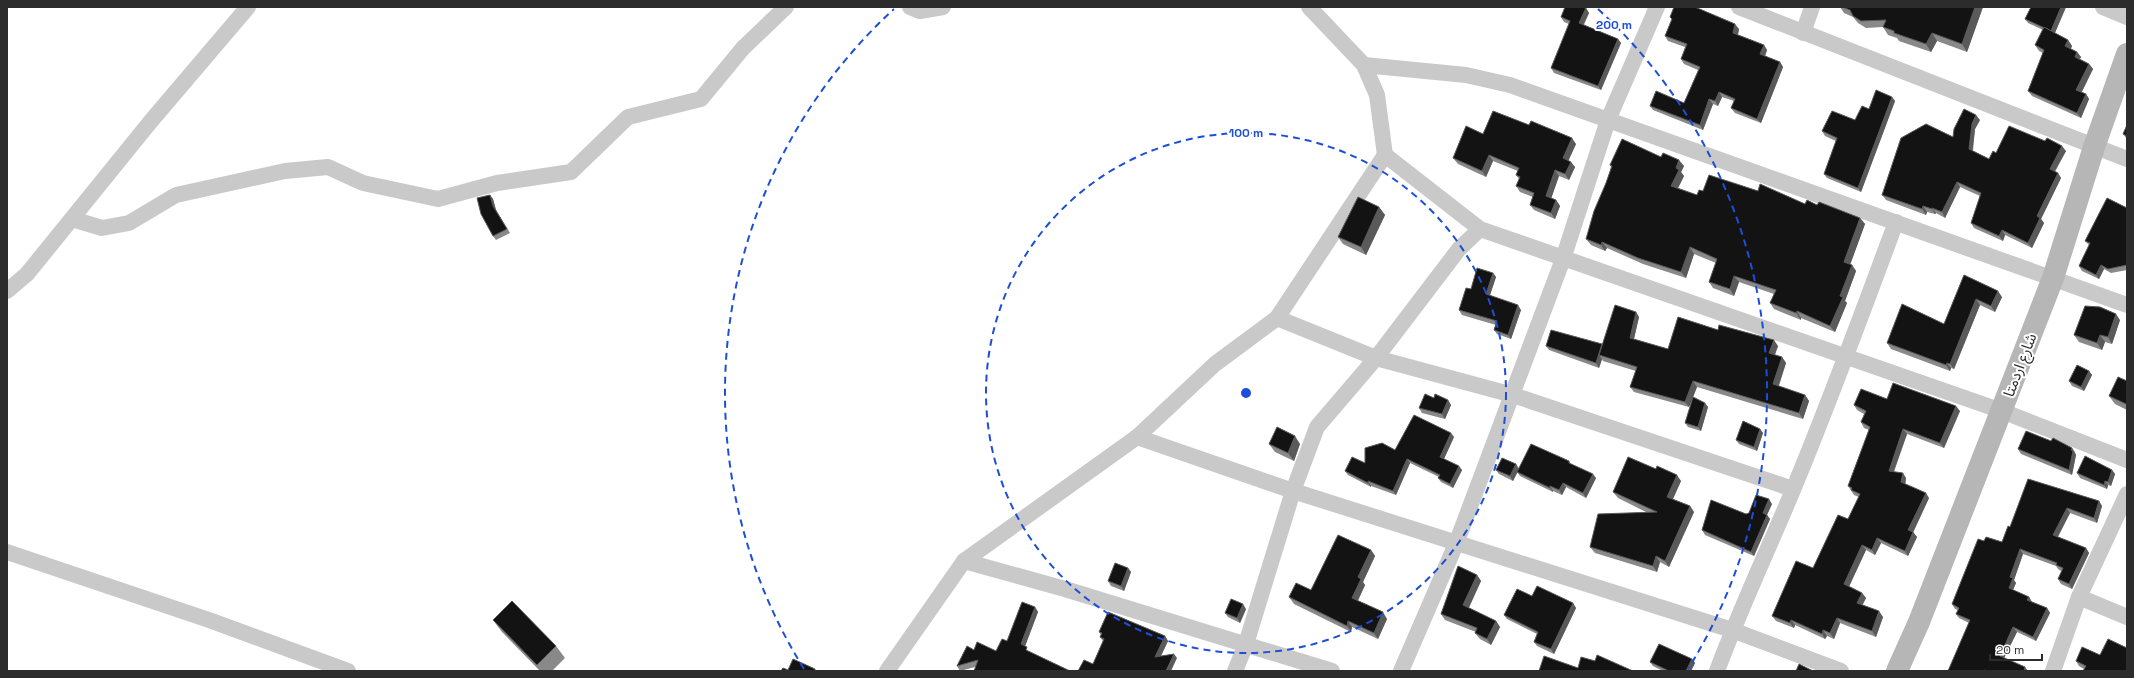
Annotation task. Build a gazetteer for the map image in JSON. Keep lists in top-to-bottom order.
{
  "streets": {
    "main road": ["شارع اردمتا"]
  },
  "scale_bar": "20 m",
  "rings": ["200 m", "100 m"]
}
